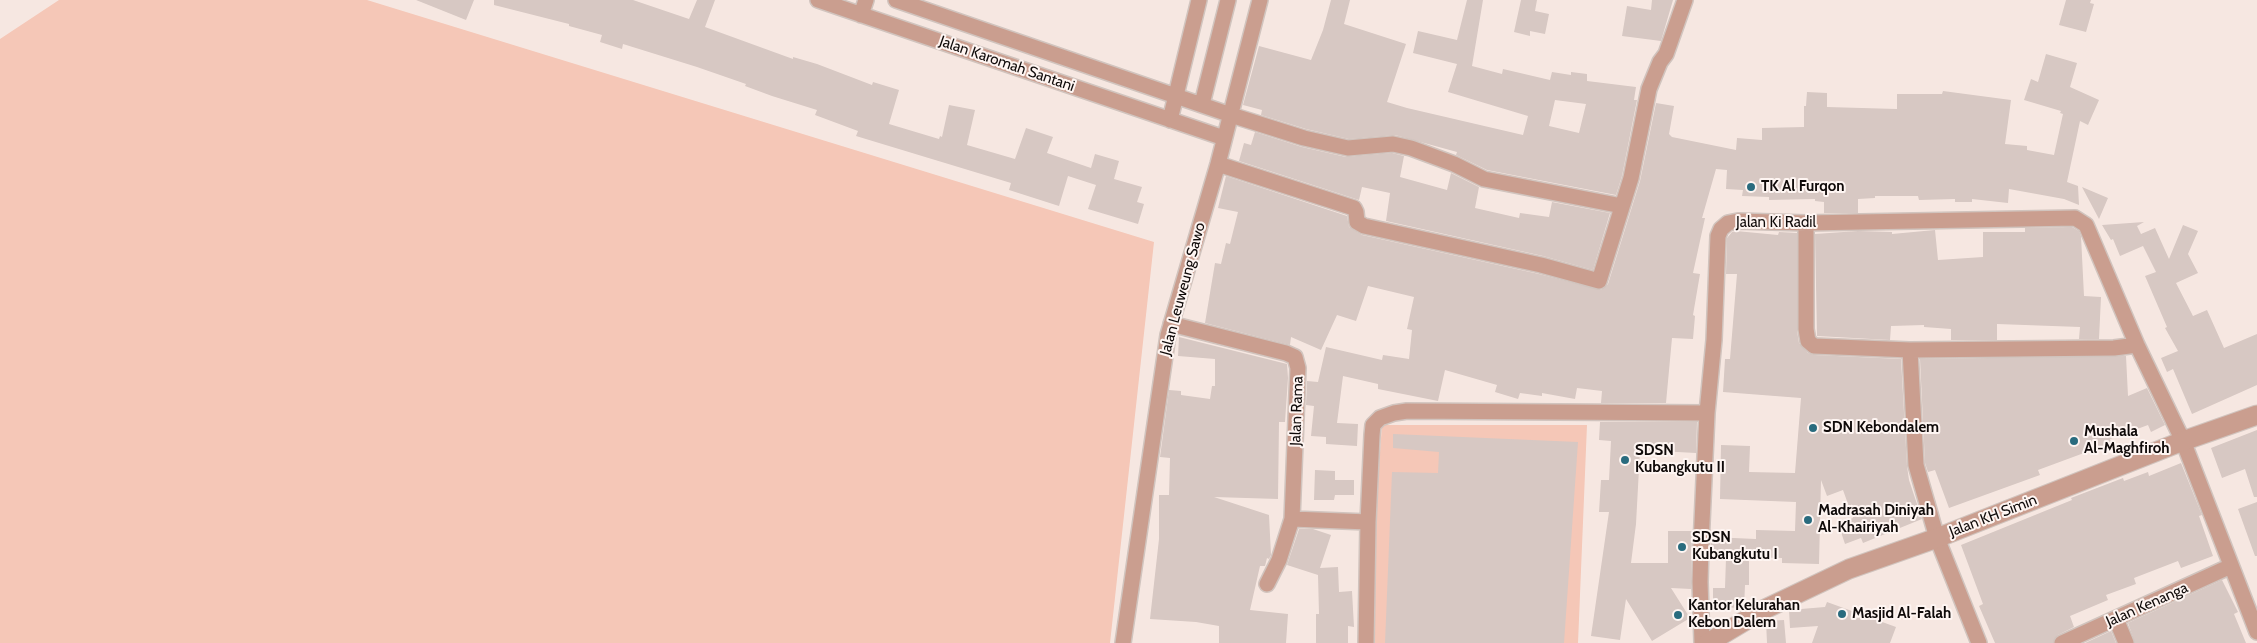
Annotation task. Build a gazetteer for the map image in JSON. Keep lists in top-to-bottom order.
{
  "streets": {
    "street": [
      "Jalan Karomah Santani",
      "Jalan Ki Radil",
      "Jalan Leuweung Sawo",
      "Jalan Rama",
      "Jalan KH Simin",
      "Jalan Kenanga"
    ]
  },
  "crossings": [
    ["Jalan Karomah Santani", "Jalan Leuweung Sawo"],
    ["Jalan Ki Radil", "Jalan KH Simin"],
    ["Jalan Ki Radil", "Jalan Kenanga"],
    ["Jalan Leuweung Sawo", "Jalan Rama"]
  ],
  "places": [
    "TK Al Furqon",
    "SDN Kebondalem",
    "Mushala Al-Maghfiroh",
    "SDSN Kubangkutu II",
    "Madrasah Diniyah Al-Khairiyah",
    "SDSN Kubangkutu I",
    "Masjid Al-Falah",
    "Kantor Kelurahan Kebon Dalem"
  ]
}
